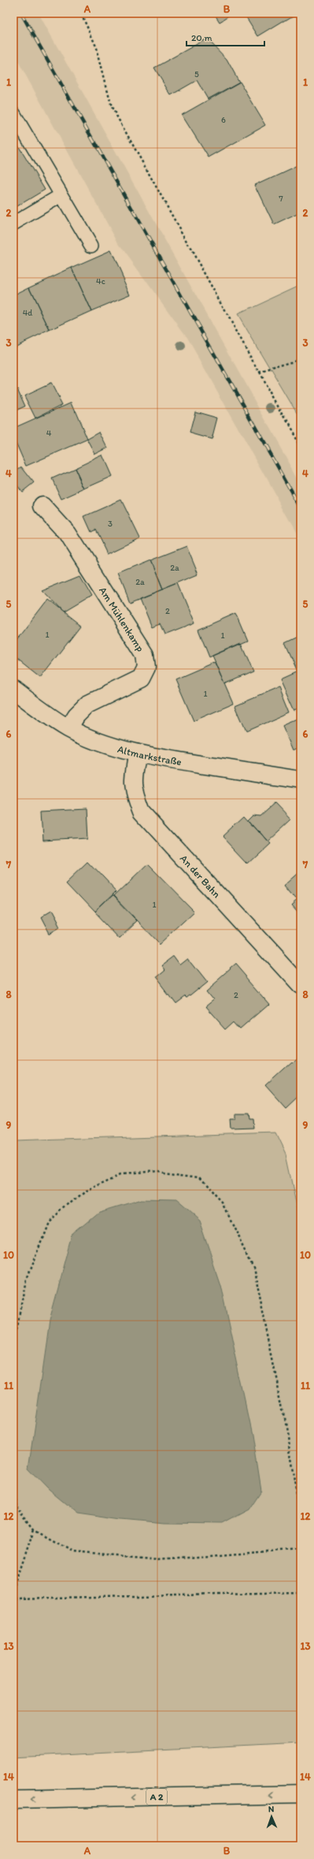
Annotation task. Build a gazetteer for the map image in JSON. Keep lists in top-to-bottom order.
{
  "streets": {
    "main road": [
      "Am Mühlenkamp",
      "Altmarkstraße",
      "An der Bahn",
      "A 2"
    ]
  },
  "crossings": [
    ["Am Mühlenkamp", "Altmarkstraße"],
    ["Altmarkstraße", "An der Bahn"]
  ],
  "house_numbers": [
    "5",
    "6",
    "7",
    "4c",
    "4d",
    "4",
    "3",
    "2a",
    "2a",
    "2",
    "1",
    "1",
    "1",
    "1",
    "2"
  ],
  "scale_bar": "20 m",
  "north": "top",
  "grid": {
    "columns": ["A", "B"],
    "rows": [
      "1",
      "2",
      "3",
      "4",
      "5",
      "6",
      "7",
      "8",
      "9",
      "10",
      "11",
      "12",
      "13",
      "14"
    ]
  }
}
